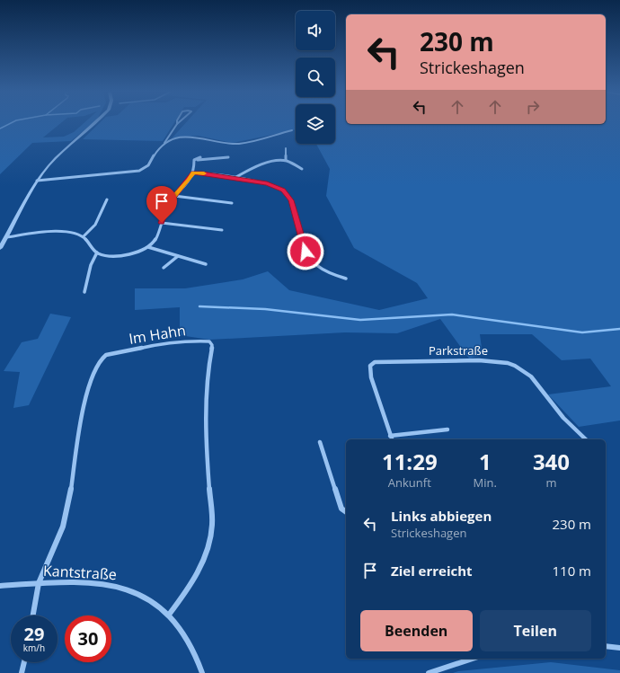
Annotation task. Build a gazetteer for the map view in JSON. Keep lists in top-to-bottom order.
{
  "streets": {
    "street": ["Im Hahn", "Parkstraße", "Kantstraße"]
  },
  "crossings": [
    ["Im Hahn", "Kantstraße"]
  ],
  "page": {
    "turn": ["230 m", "Strickeshagen"],
    "eta": [
      "11:29",
      "Ankunft",
      "1",
      "Min.",
      "340",
      "m"
    ],
    "list": [
      {
        "name": "Links abbiegen",
        "note": "Strickeshagen",
        "value": "230 m"
      },
      {
        "name": "Ziel erreicht",
        "value": "110 m"
      }
    ],
    "buttons": ["Beenden", "Teilen"],
    "speed": "29 km/h",
    "limit": "30"
  }
}
